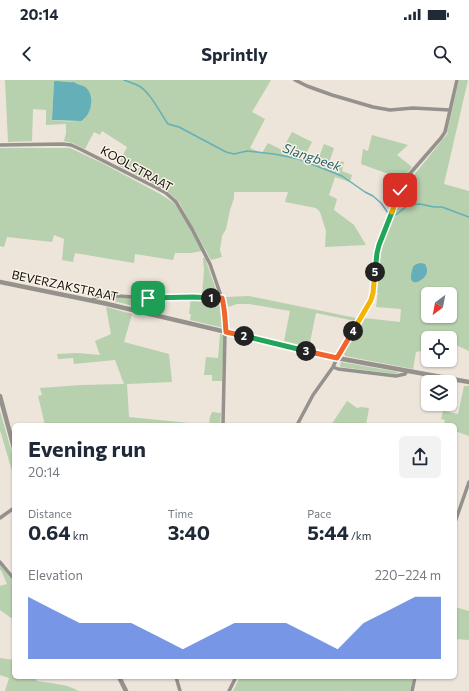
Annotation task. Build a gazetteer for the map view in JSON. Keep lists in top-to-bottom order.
{
  "streets": {
    "street": ["KOOLSTRAAT", "BEVERZAKSTRAAT"]
  },
  "crossings": [
    ["KOOLSTRAAT", "BEVERZAKSTRAAT"]
  ],
  "water": ["Slangbeek"],
  "north": "bottom left",
  "page": {
    "status": "20:14",
    "header": "Sprintly",
    "pins": [
      "5",
      "1",
      "4",
      "2",
      "3"
    ],
    "heading": ["Evening run", "20:14"],
    "stats": [
      ["Distance", "0.64 km"],
      ["Time", "3:40"],
      ["Pace", "5:44 /km"]
    ],
    "chart": ["Elevation", "220–224 m"]
  }
}
